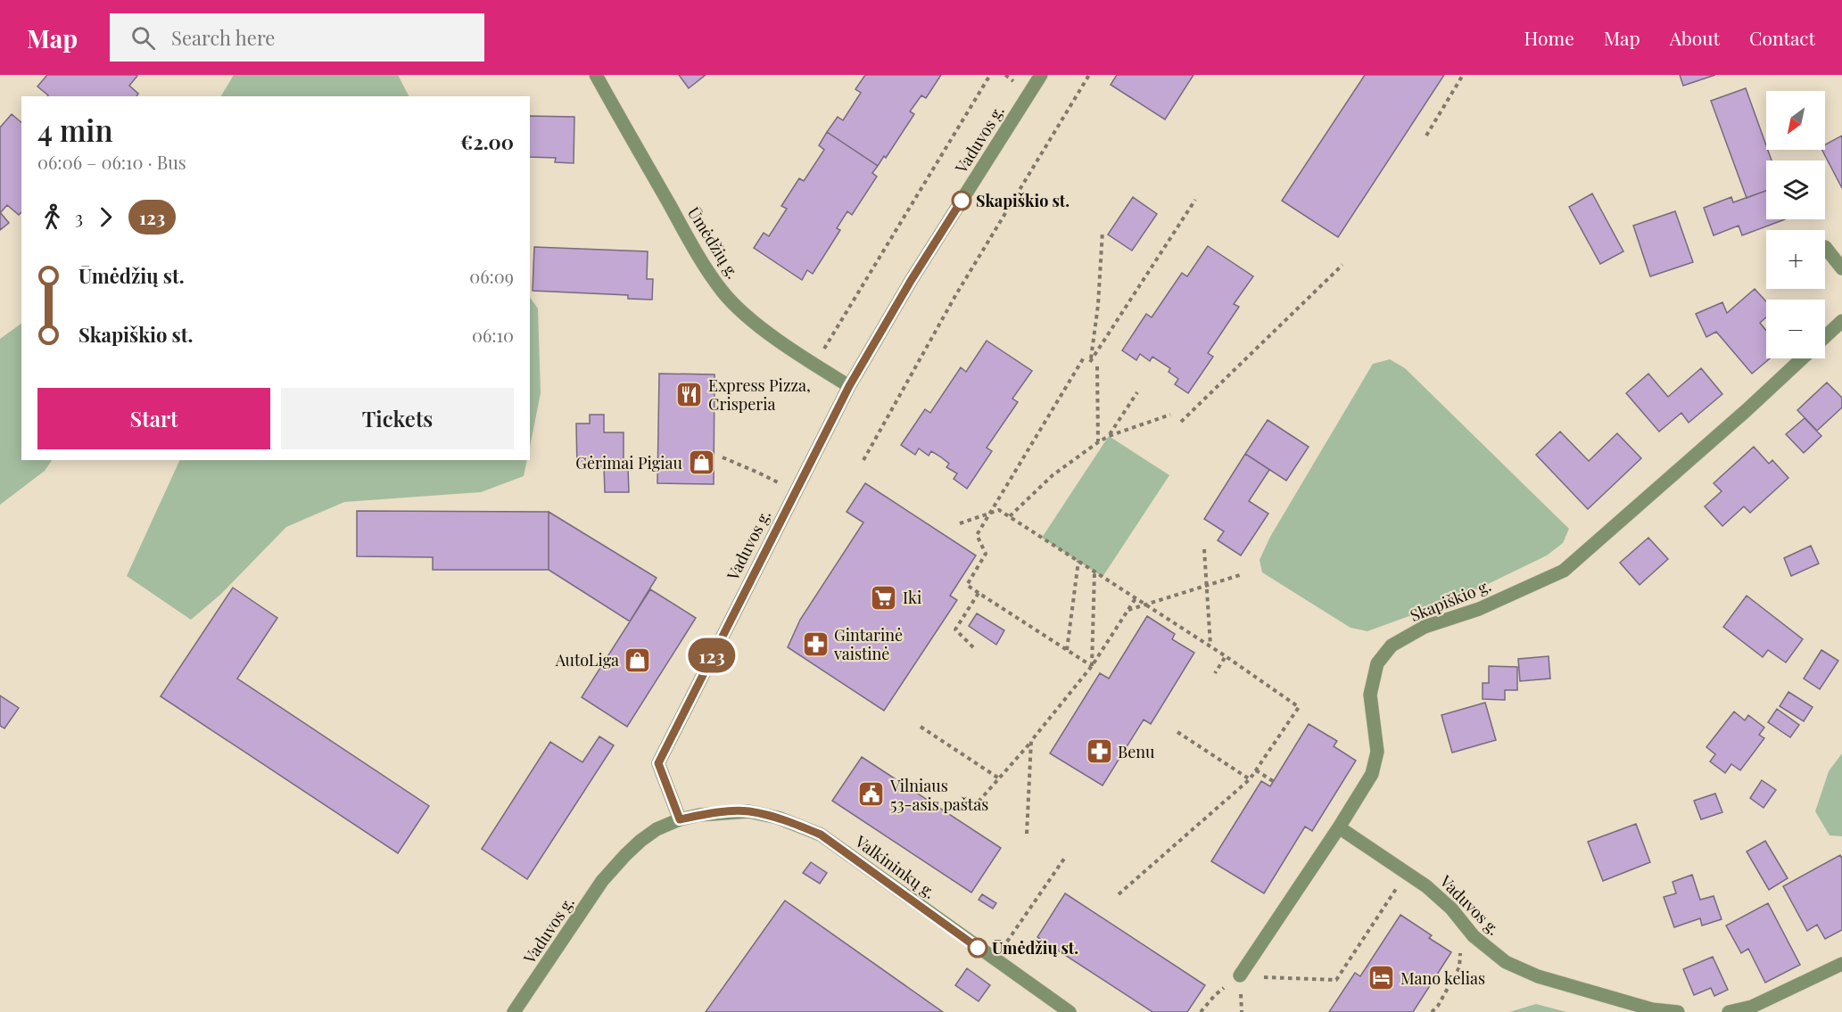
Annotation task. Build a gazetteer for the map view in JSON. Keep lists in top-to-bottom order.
{
  "streets": {
    "street": [
      "Vaduvos g.",
      "Ūmėdžių g.",
      "Skapiškio g.",
      "Valkininkų g."
    ]
  },
  "crossings": [
    ["Vaduvos g.", "Ūmėdžių g."],
    ["Vaduvos g.", "Skapiškio g."],
    ["Vaduvos g.", "Valkininkų g."]
  ],
  "places": {
    "other": ["Skapiškio st.", "Ūmėdžių st."],
    "restaurant": ["Express Pizza, Crisperia"],
    "shop": ["Gėrimai Pigiau", "AutoLiga"],
    "supermarket": ["Iki"],
    "pharmacy": ["Gintarinė vaistinė", "Benu"],
    "public building": ["Vilniaus 53-asis paštas"],
    "hotel": ["Mano kelias"]
  },
  "lines": ["bus line 123"],
  "north": "bottom left",
  "page": {
    "header": "Map",
    "search": "Search here",
    "nav": [
      "Home",
      "Map",
      "About",
      "Contact"
    ],
    "on_map": "123",
    "map_buttons": ["+", "−"],
    "heading": ["4 min", "06:06 – 06:10 · Bus", "€2.00"],
    "legs": ["3", "123"],
    "list": [
      {
        "name": "Ūmėdžių st.",
        "value": "06:09"
      },
      {
        "name": "Skapiškio st.",
        "value": "06:10"
      }
    ],
    "buttons": ["Start", "Tickets"]
  }
}
